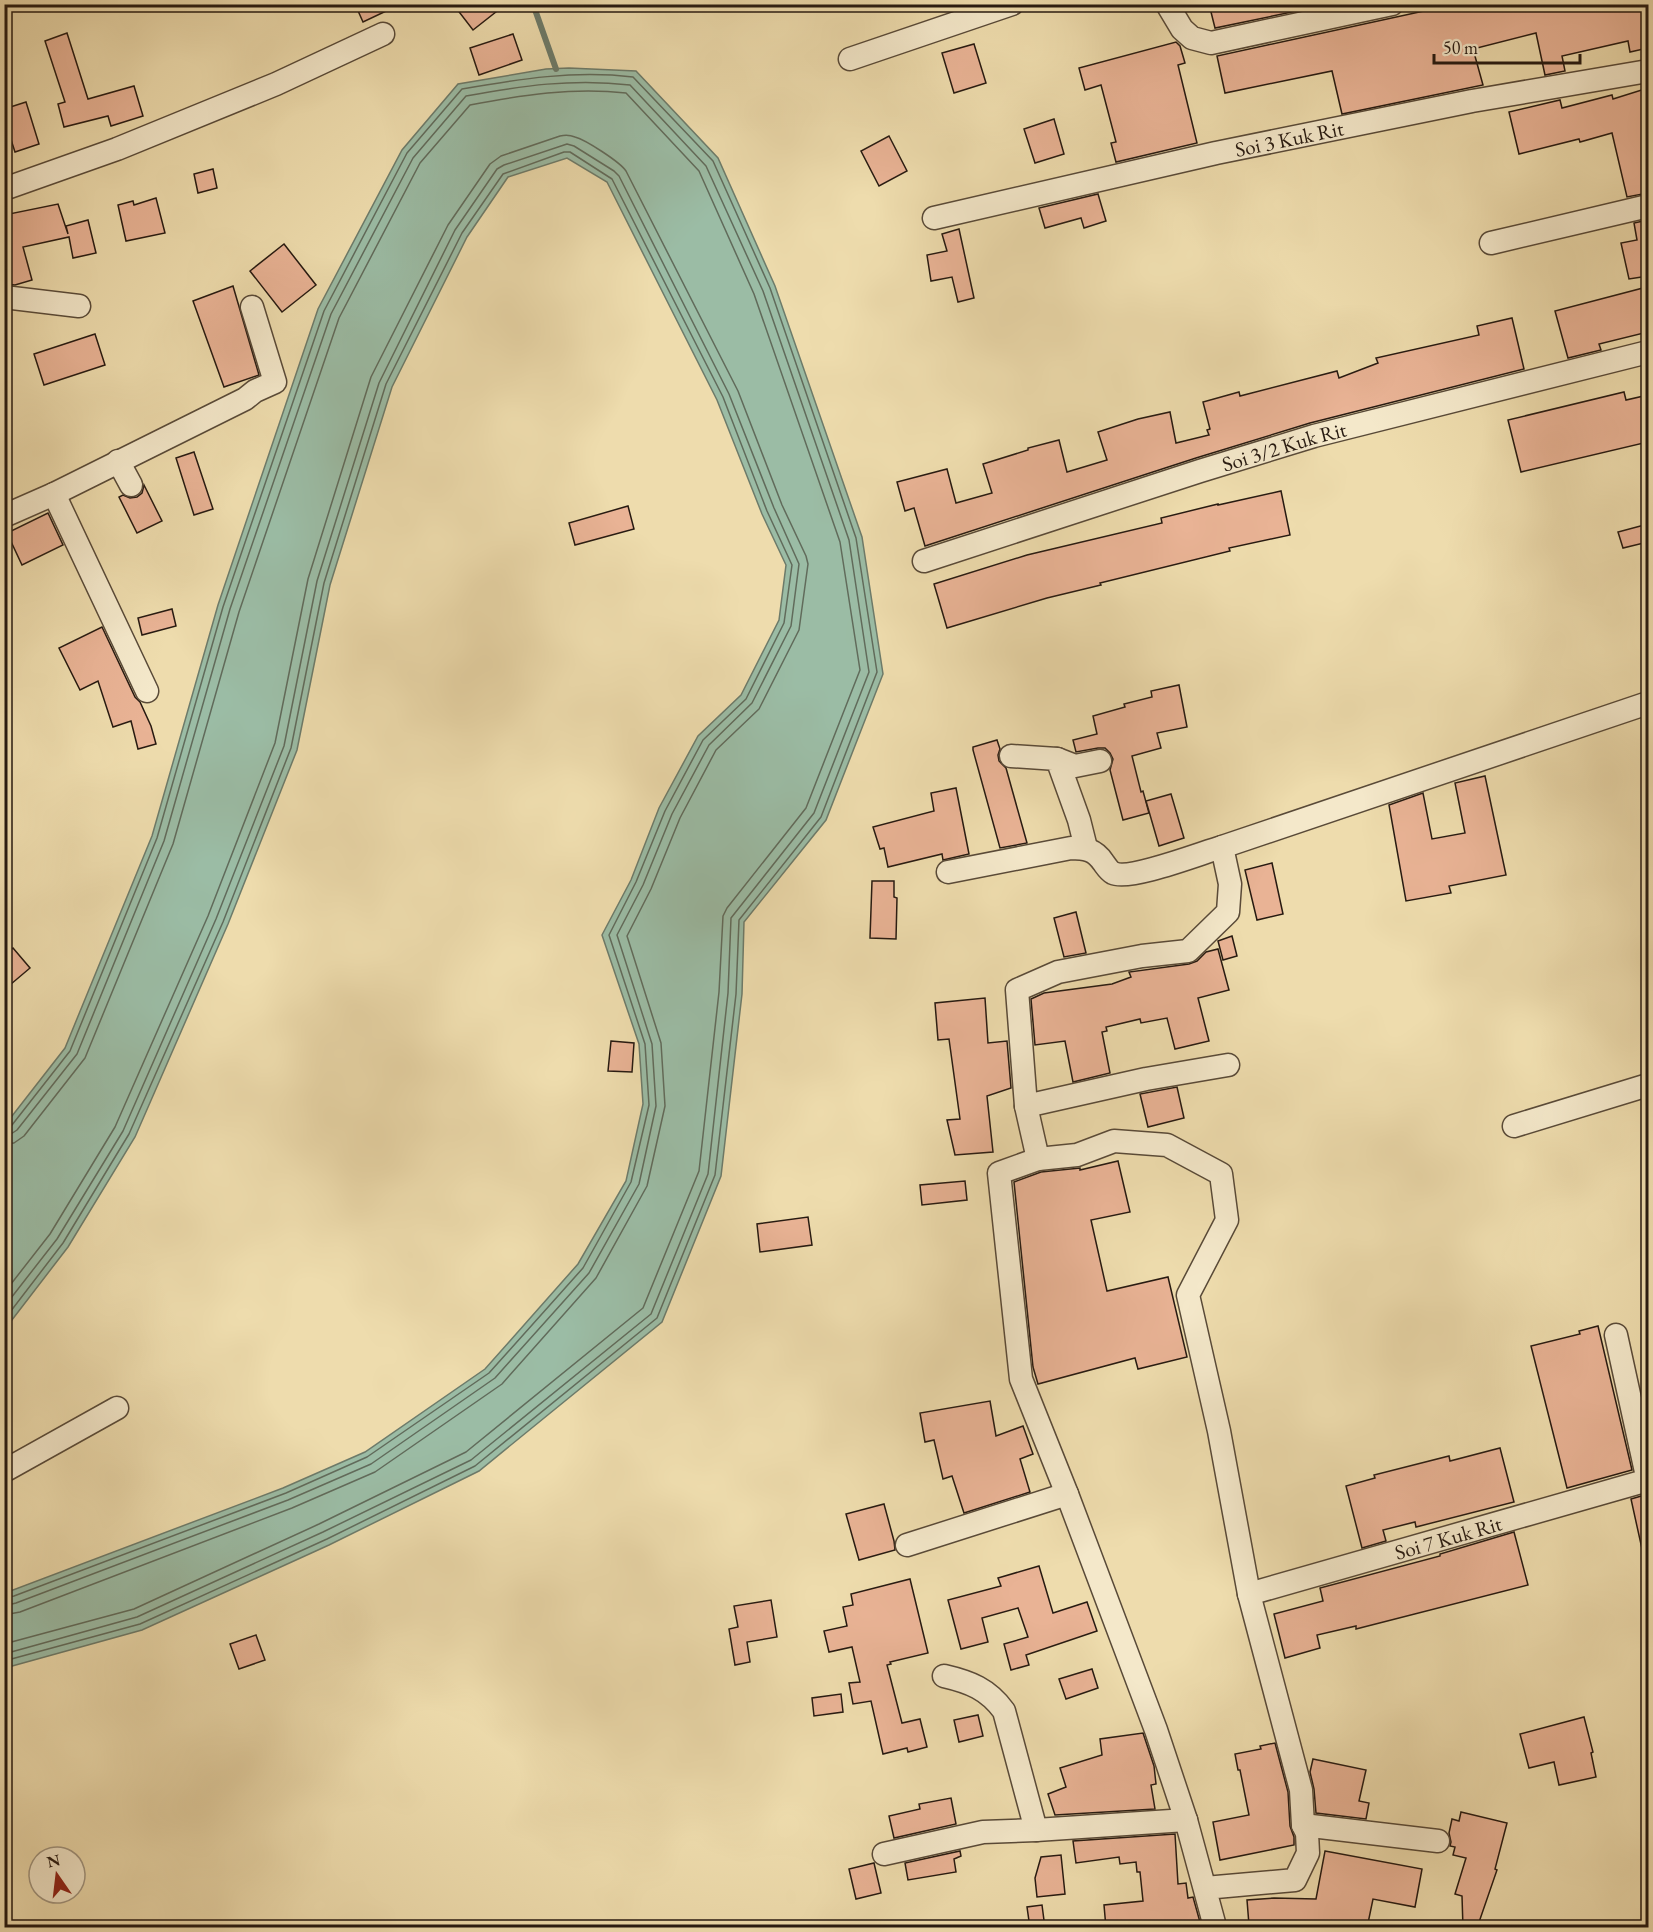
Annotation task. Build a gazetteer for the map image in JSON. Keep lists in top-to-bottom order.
{
  "streets": {
    "street": ["Soi 3 Kuk Rit", "Soi 3/2 Kuk Rit", "Soi 7 Kuk Rit"]
  },
  "scale_bar": "50 m",
  "north": "top"
}
